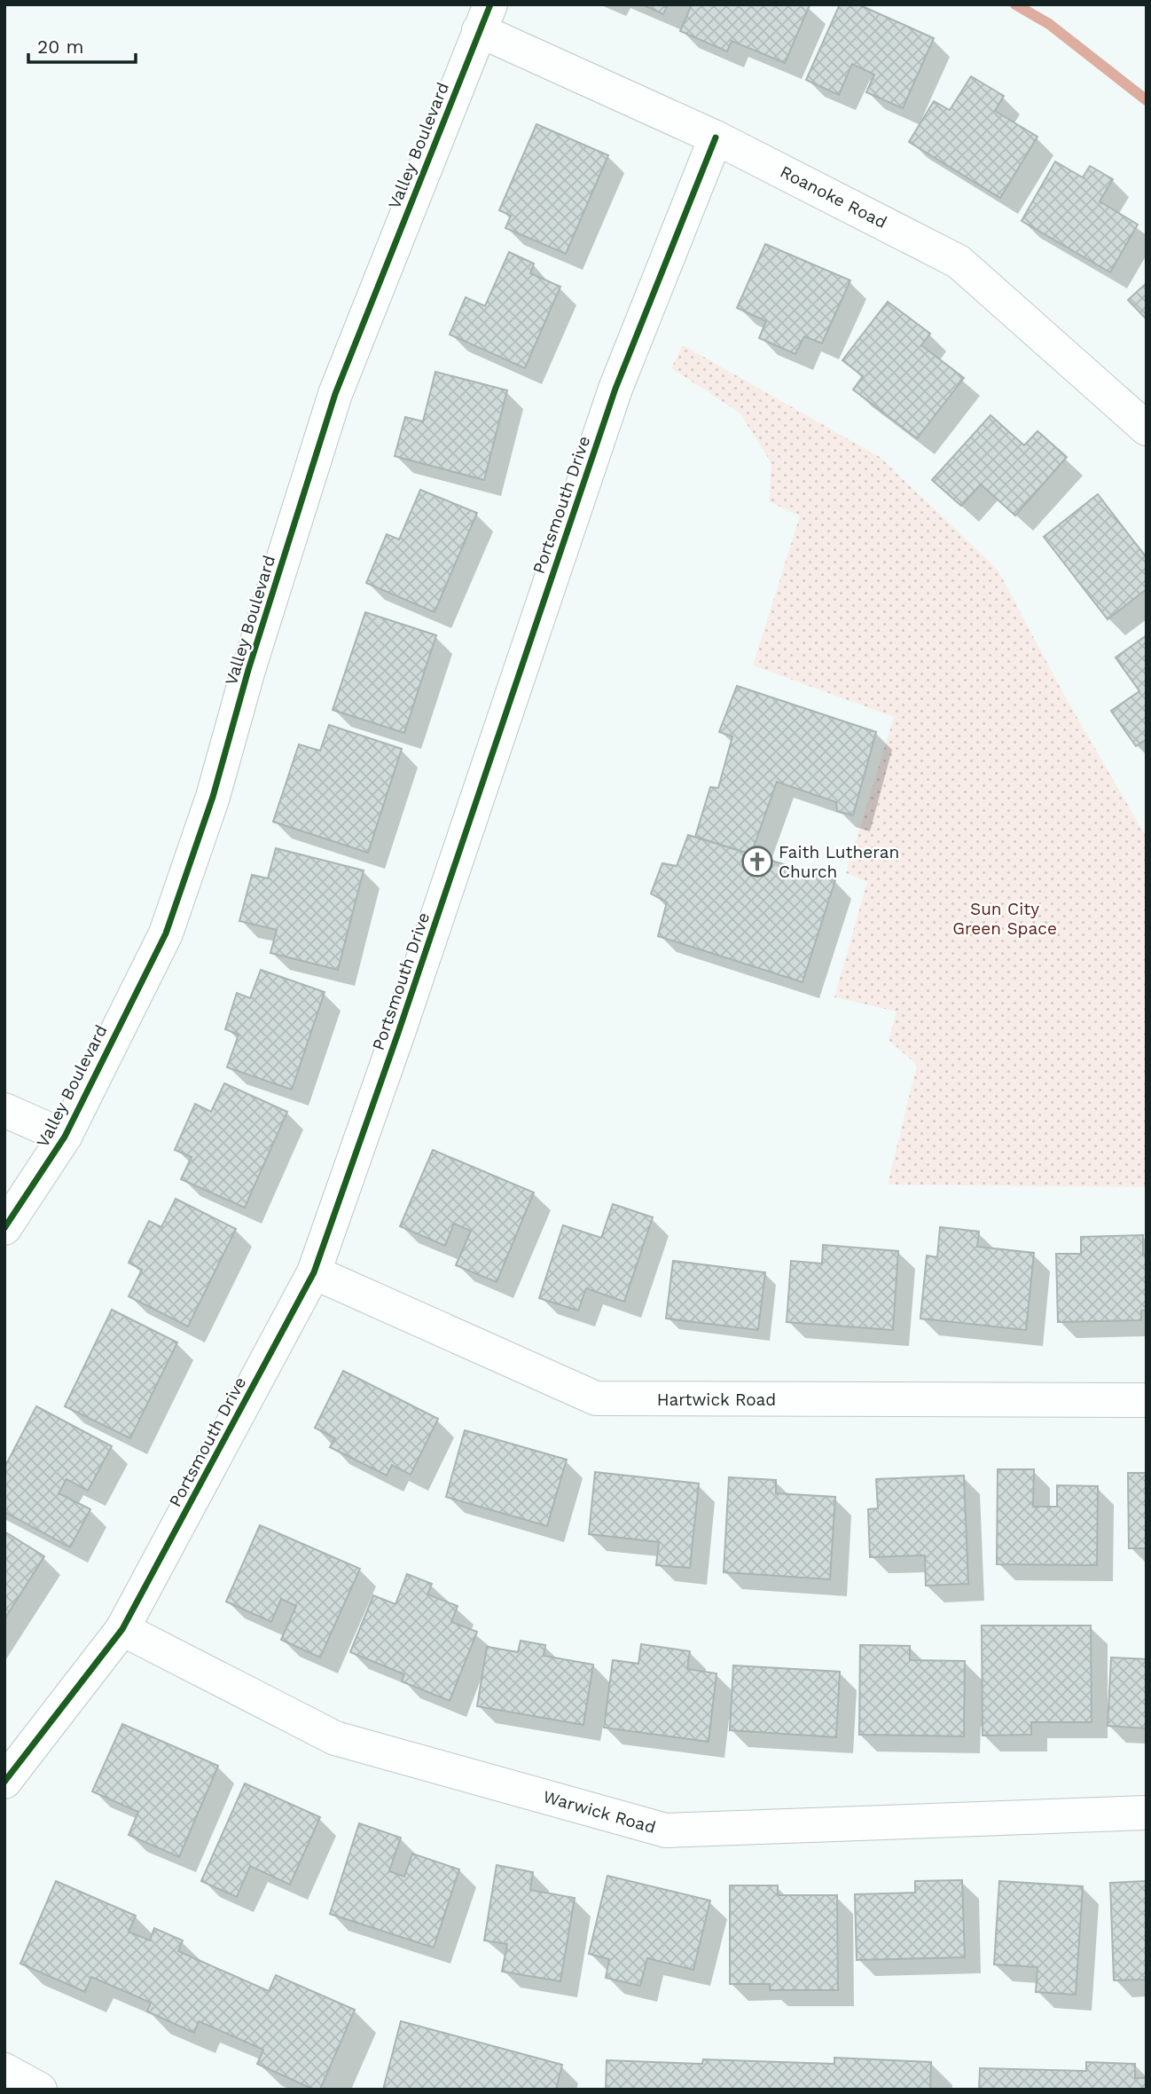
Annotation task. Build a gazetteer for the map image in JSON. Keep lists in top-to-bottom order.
{
  "streets": {
    "street": [
      "Valley Boulevard",
      "Roanoke Road",
      "Portsmouth Drive",
      "Hartwick Road",
      "Warwick Road"
    ]
  },
  "crossings": [
    ["Valley Boulevard", "Roanoke Road"],
    ["Roanoke Road", "Portsmouth Drive"],
    ["Portsmouth Drive", "Hartwick Road"],
    ["Portsmouth Drive", "Warwick Road"]
  ],
  "parks": ["Sun City Green Space"],
  "places": {
    "church": ["Faith Lutheran Church"]
  },
  "scale_bar": "20 m"
}
